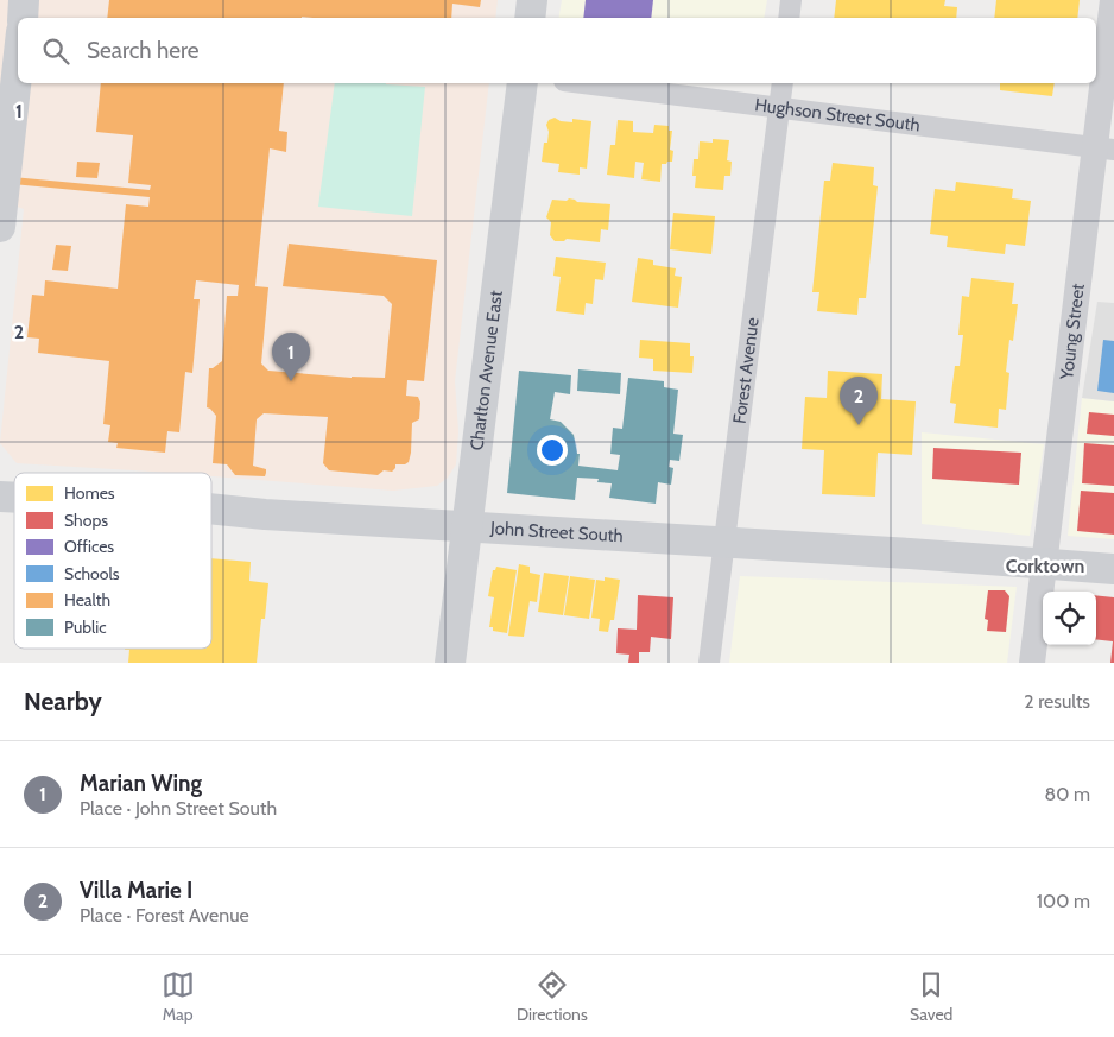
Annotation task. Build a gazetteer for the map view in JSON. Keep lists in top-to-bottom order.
{
  "streets": {
    "main road": ["Charlton Avenue East", "John Street South"],
    "street": ["Hughson Street South", "Young Street", "Forest Avenue"]
  },
  "crossings": [
    ["Hughson Street South", "Young Street"],
    ["Hughson Street South", "Forest Avenue"],
    ["Young Street", "John Street South"],
    ["Charlton Avenue East", "John Street South"],
    ["Forest Avenue", "John Street South"]
  ],
  "districts": ["Corktown"],
  "legend": [
    "Homes",
    "Shops",
    "Offices",
    "Schools",
    "Health",
    "Public"
  ],
  "page": {
    "search": "Search here",
    "pins": ["1", "2"],
    "heading": ["Nearby", "2 results"],
    "list": [
      {
        "mark": "1",
        "name": "Marian Wing",
        "note": "Place · John Street South",
        "value": "80 m"
      },
      {
        "mark": "2",
        "name": "Villa Marie I",
        "note": "Place · Forest Avenue",
        "value": "100 m"
      }
    ],
    "nav": ["Map", "Directions", "Saved"]
  },
  "grid": {
    "rows": ["1", "2"]
  }
}
